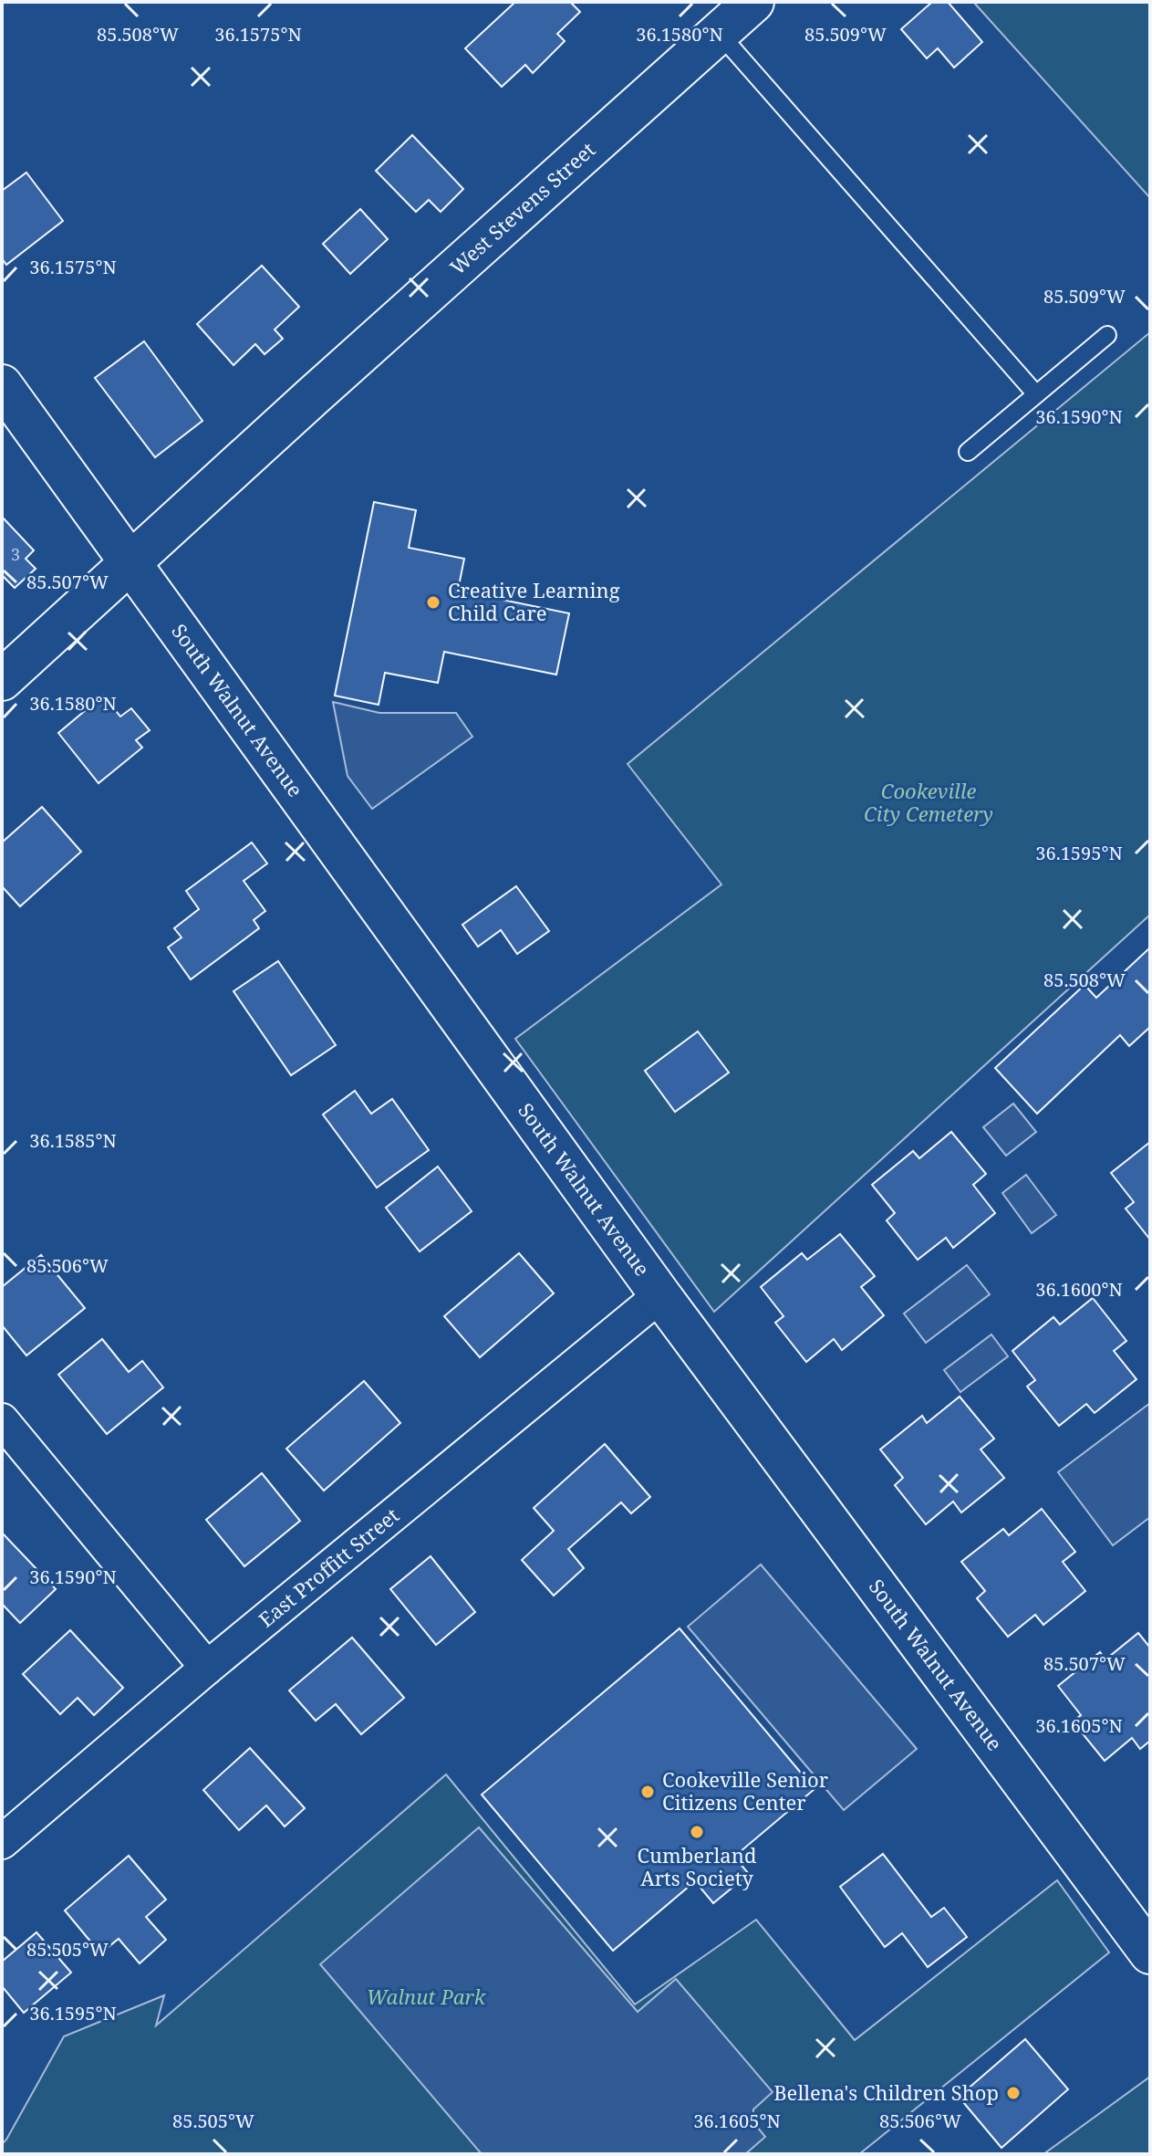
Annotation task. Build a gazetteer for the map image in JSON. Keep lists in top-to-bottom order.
{
  "streets": {
    "street": ["West Stevens Street", "South Walnut Avenue", "East Proffitt Street"]
  },
  "crossings": [
    ["West Stevens Street", "South Walnut Avenue"],
    ["South Walnut Avenue", "East Proffitt Street"]
  ],
  "parks": ["Cookeville City Cemetery", "Walnut Park"],
  "places": [
    "Creative Learning Child Care",
    "Cookeville Senior Citizens Center",
    "Cumberland Arts Society",
    "Bellena's Children Shop"
  ],
  "house_numbers": ["3"],
  "coordinates": [
    "85.508°W",
    "85.509°W",
    "36.1580°N",
    "36.1575°N",
    "36.1590°N",
    "85.507°W",
    "36.1595°N",
    "36.1585°N",
    "85.506°W",
    "36.1600°N",
    "36.1605°N",
    "85.505°W"
  ]
}
